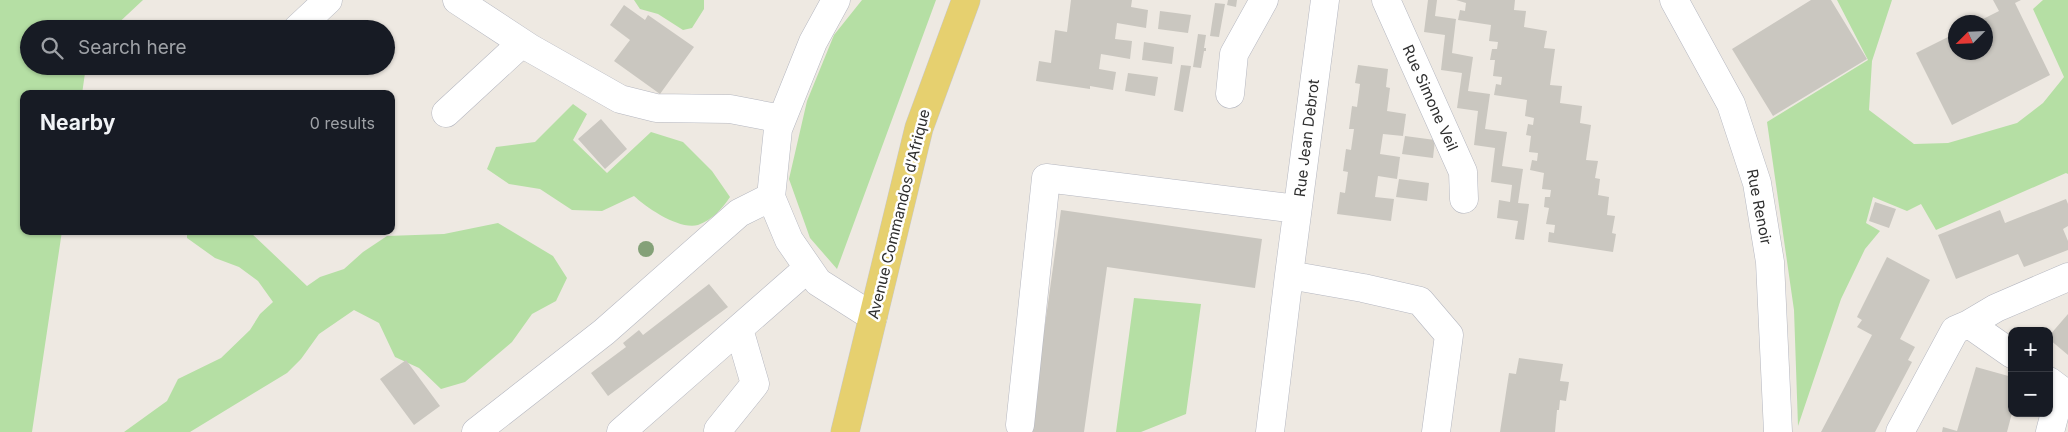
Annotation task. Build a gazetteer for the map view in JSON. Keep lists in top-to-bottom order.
{
  "streets": {
    "main road": ["Avenue Commandos d'Afrique"],
    "street": ["Rue Simone Veil", "Rue Jean Debrot", "Rue Renoir"]
  },
  "north": "bottom left",
  "page": {
    "search": "Search here",
    "heading": ["Nearby", "0 results"],
    "map_buttons": ["+", "−"]
  }
}
